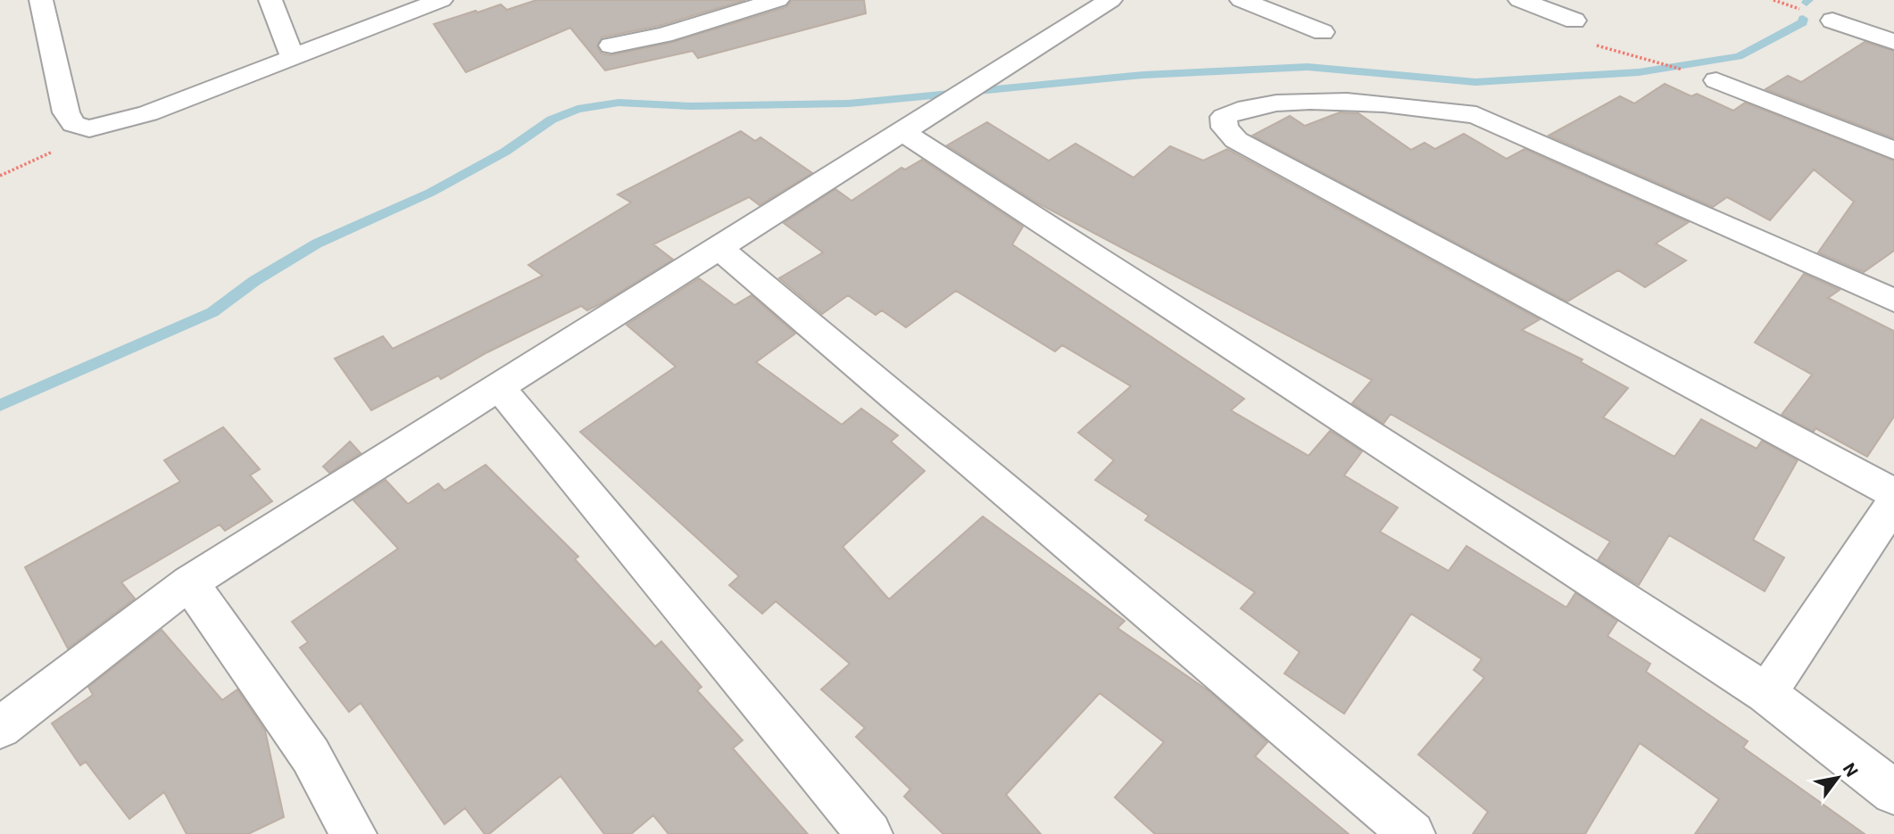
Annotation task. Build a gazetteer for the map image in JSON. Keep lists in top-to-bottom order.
{
  "north": "top right"
}
